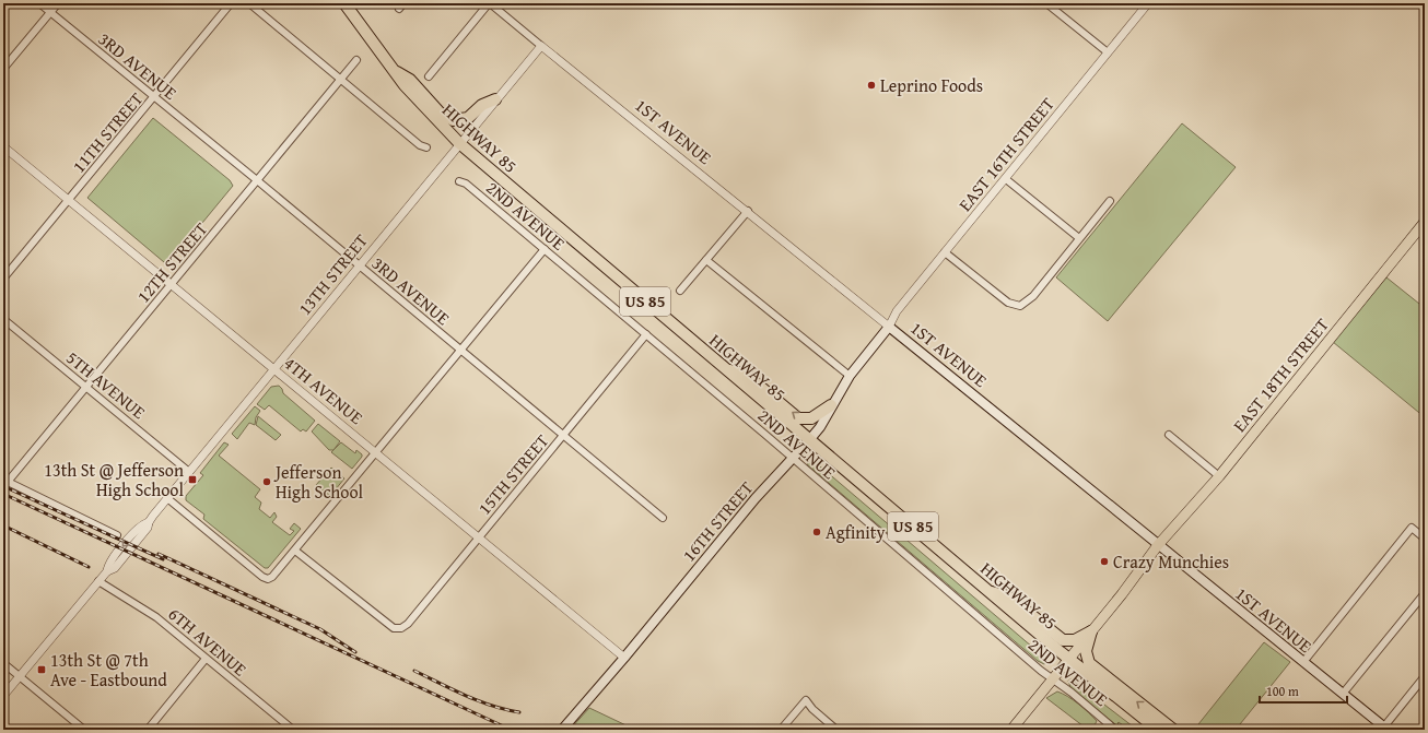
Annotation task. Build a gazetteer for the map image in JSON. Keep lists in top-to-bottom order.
{
  "streets": {
    "highway": ["HIGHWAY 85", "US 85"],
    "main road": ["1ST AVENUE", "EAST 18TH STREET", "16TH STREET"],
    "street": [
      "3RD AVENUE",
      "11TH STREET",
      "EAST 16TH STREET",
      "2ND AVENUE",
      "12TH STREET",
      "13TH STREET",
      "5TH AVENUE",
      "4TH AVENUE",
      "15TH STREET",
      "6TH AVENUE"
    ]
  },
  "crossings": [
    ["3RD AVENUE", "11TH STREET"],
    ["3RD AVENUE", "12TH STREET"],
    ["3RD AVENUE", "13TH STREET"],
    ["3RD AVENUE", "15TH STREET"],
    ["1ST AVENUE", "EAST 16TH STREET"],
    ["1ST AVENUE", "13TH STREET"],
    ["1ST AVENUE", "EAST 18TH STREET"],
    ["1ST AVENUE", "16TH STREET"],
    ["11TH STREET", "4TH AVENUE"],
    ["HIGHWAY 85", "13TH STREET"],
    ["HIGHWAY 85", "EAST 18TH STREET"],
    ["HIGHWAY 85", "16TH STREET"],
    ["EAST 16TH STREET", "16TH STREET"],
    ["2ND AVENUE", "EAST 18TH STREET"],
    ["2ND AVENUE", "15TH STREET"],
    ["2ND AVENUE", "16TH STREET"],
    ["12TH STREET", "5TH AVENUE"],
    ["12TH STREET", "4TH AVENUE"],
    ["13TH STREET", "5TH AVENUE"],
    ["13TH STREET", "4TH AVENUE"],
    ["13TH STREET", "6TH AVENUE"],
    ["4TH AVENUE", "15TH STREET"],
    ["4TH AVENUE", "16TH STREET"]
  ],
  "places": {
    "other": [
      "Leprino Foods",
      "Jefferson High School",
      "Agfinity",
      "Crazy Munchies"
    ],
    "transit": ["13th St @ Jefferson High School", "13th St @ 7th Ave - Eastbound"]
  },
  "scale_bar": "100 m"
}
